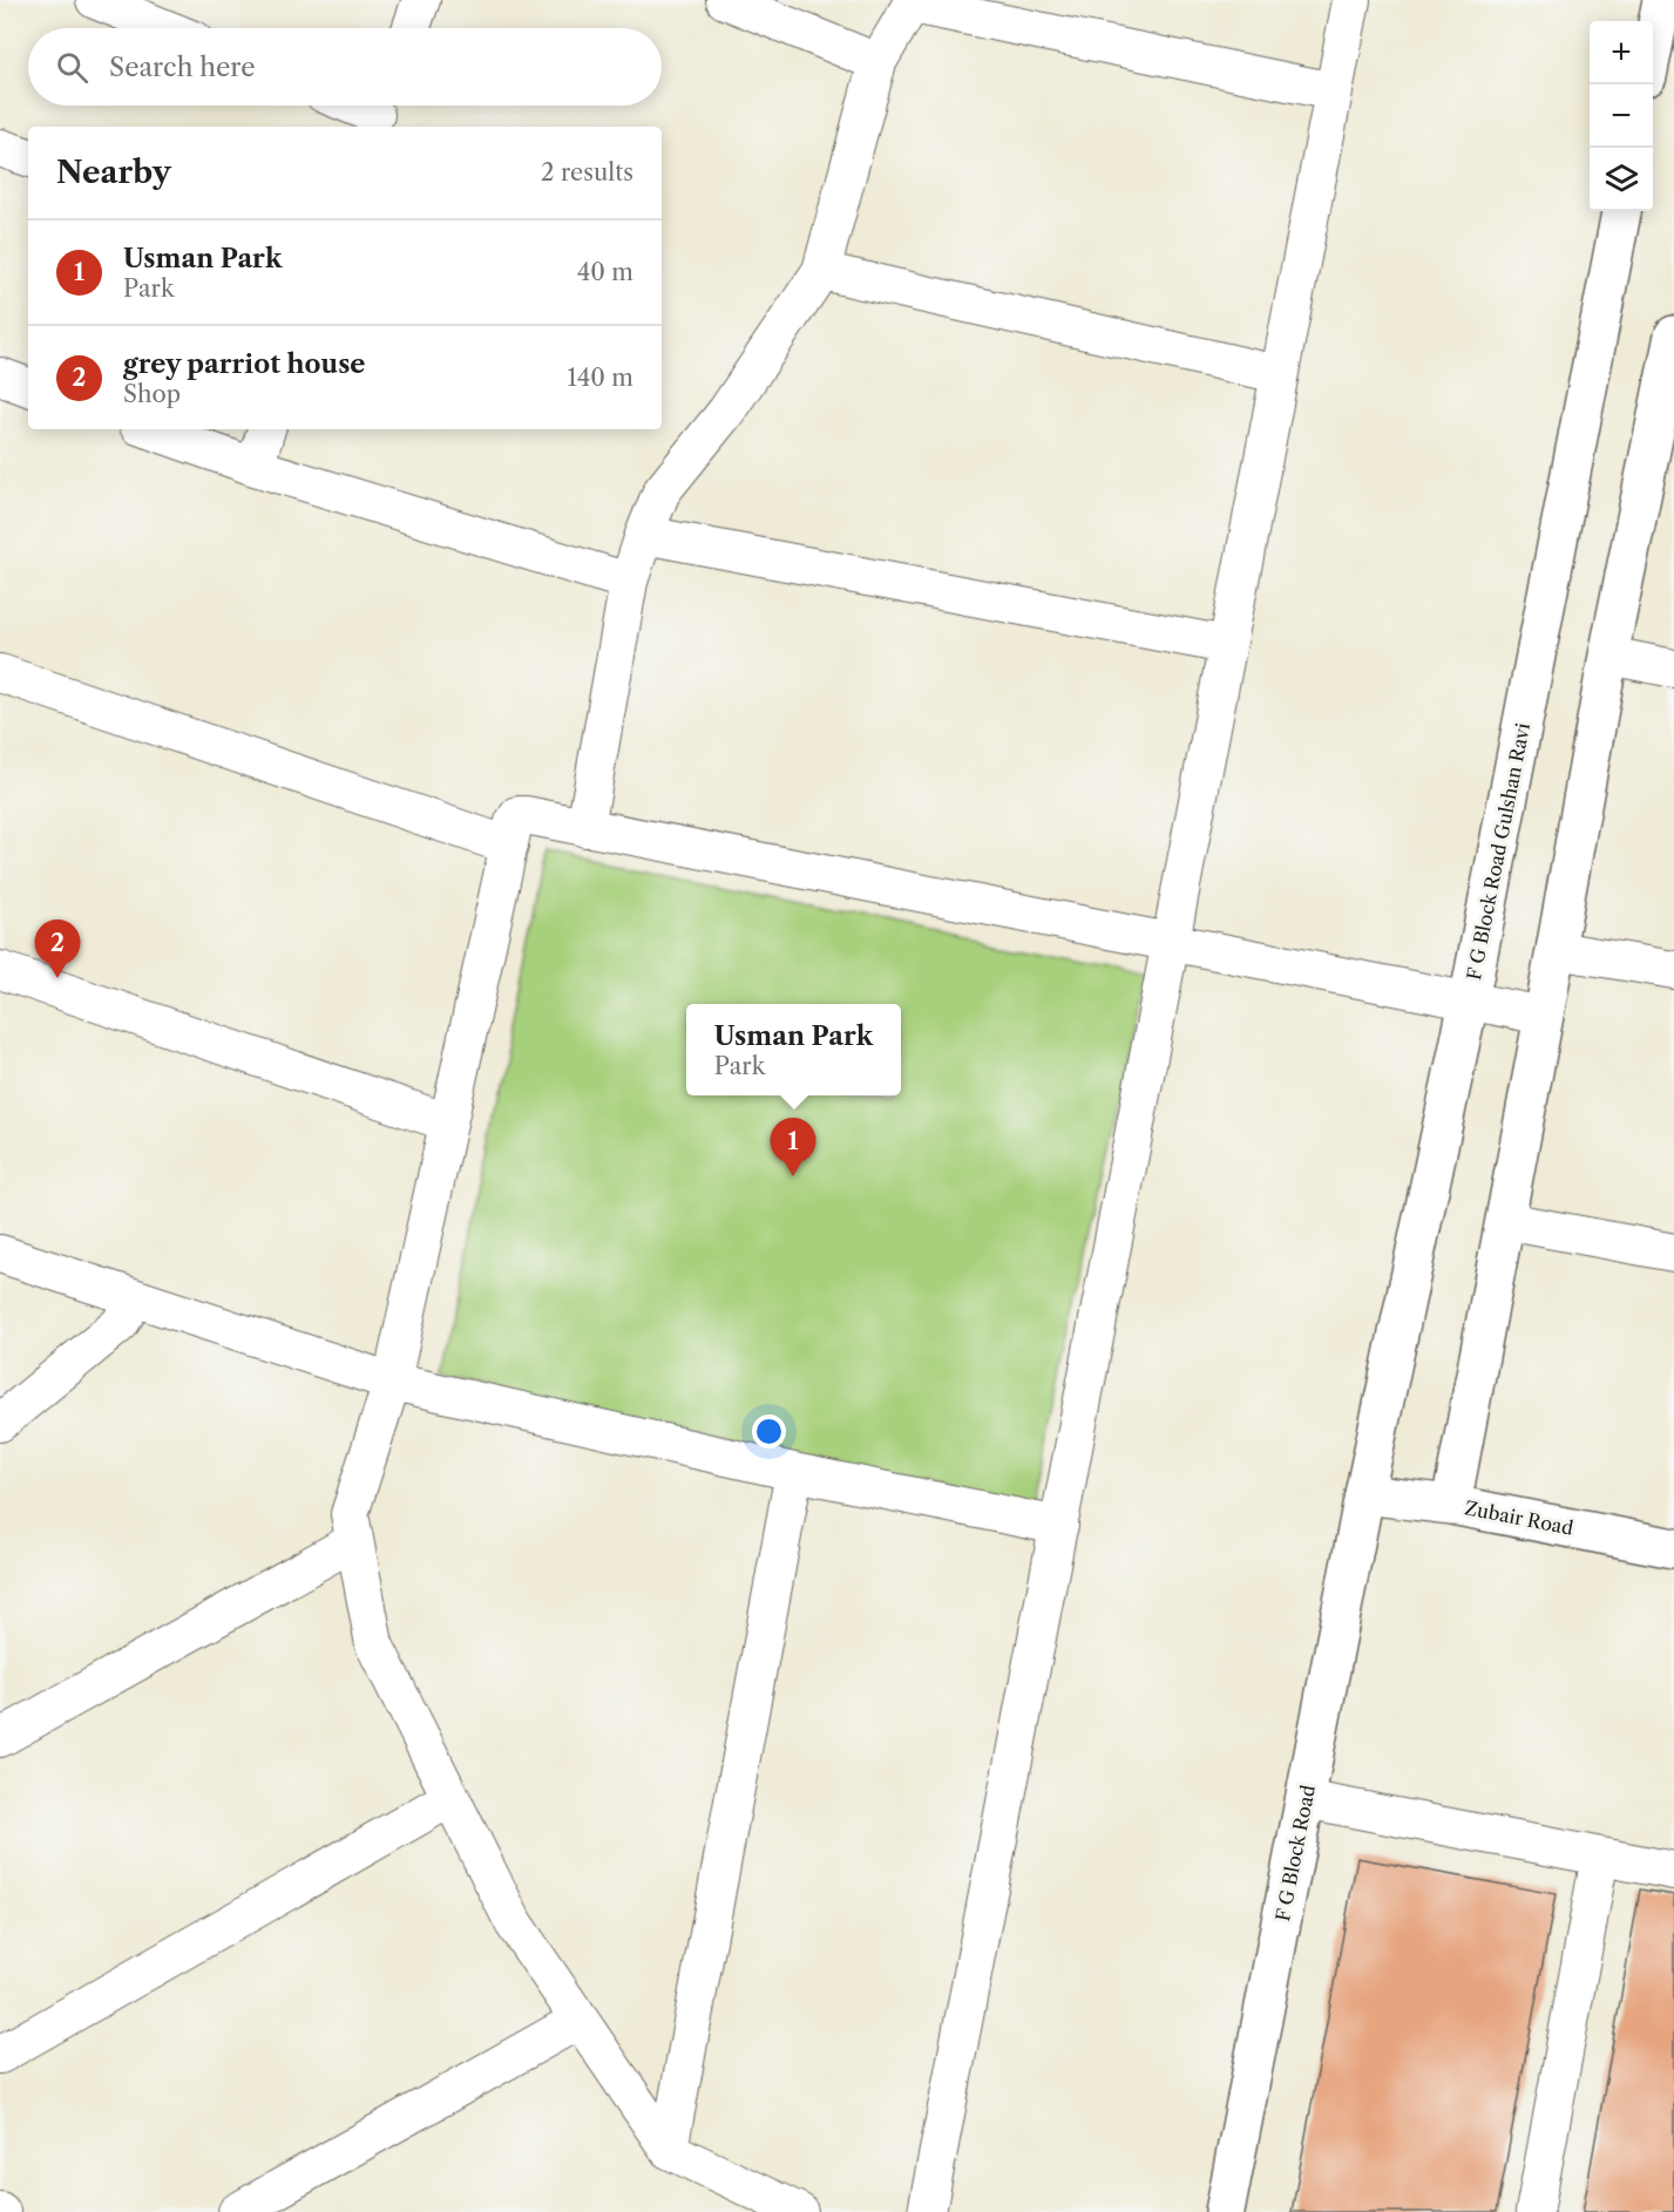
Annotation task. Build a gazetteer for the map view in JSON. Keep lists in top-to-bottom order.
{
  "streets": {
    "street": ["F G Block Road Gulshan Ravi", "Zubair Road", "F G Block Road"]
  },
  "crossings": [
    ["F G Block Road Gulshan Ravi", "Zubair Road"],
    ["F G Block Road Gulshan Ravi", "F G Block Road"],
    ["Zubair Road", "F G Block Road"]
  ],
  "page": {
    "map_buttons": ["+", "−"],
    "search": "Search here",
    "heading": ["Nearby", "2 results"],
    "list": [
      {
        "mark": "1",
        "name": "Usman Park",
        "note": "Park",
        "value": "40 m"
      },
      {
        "mark": "2",
        "name": "grey parriot house",
        "note": "Shop",
        "value": "140 m"
      }
    ],
    "pins": ["2", "1"],
    "popup": ["Usman Park", "Park"]
  }
}
